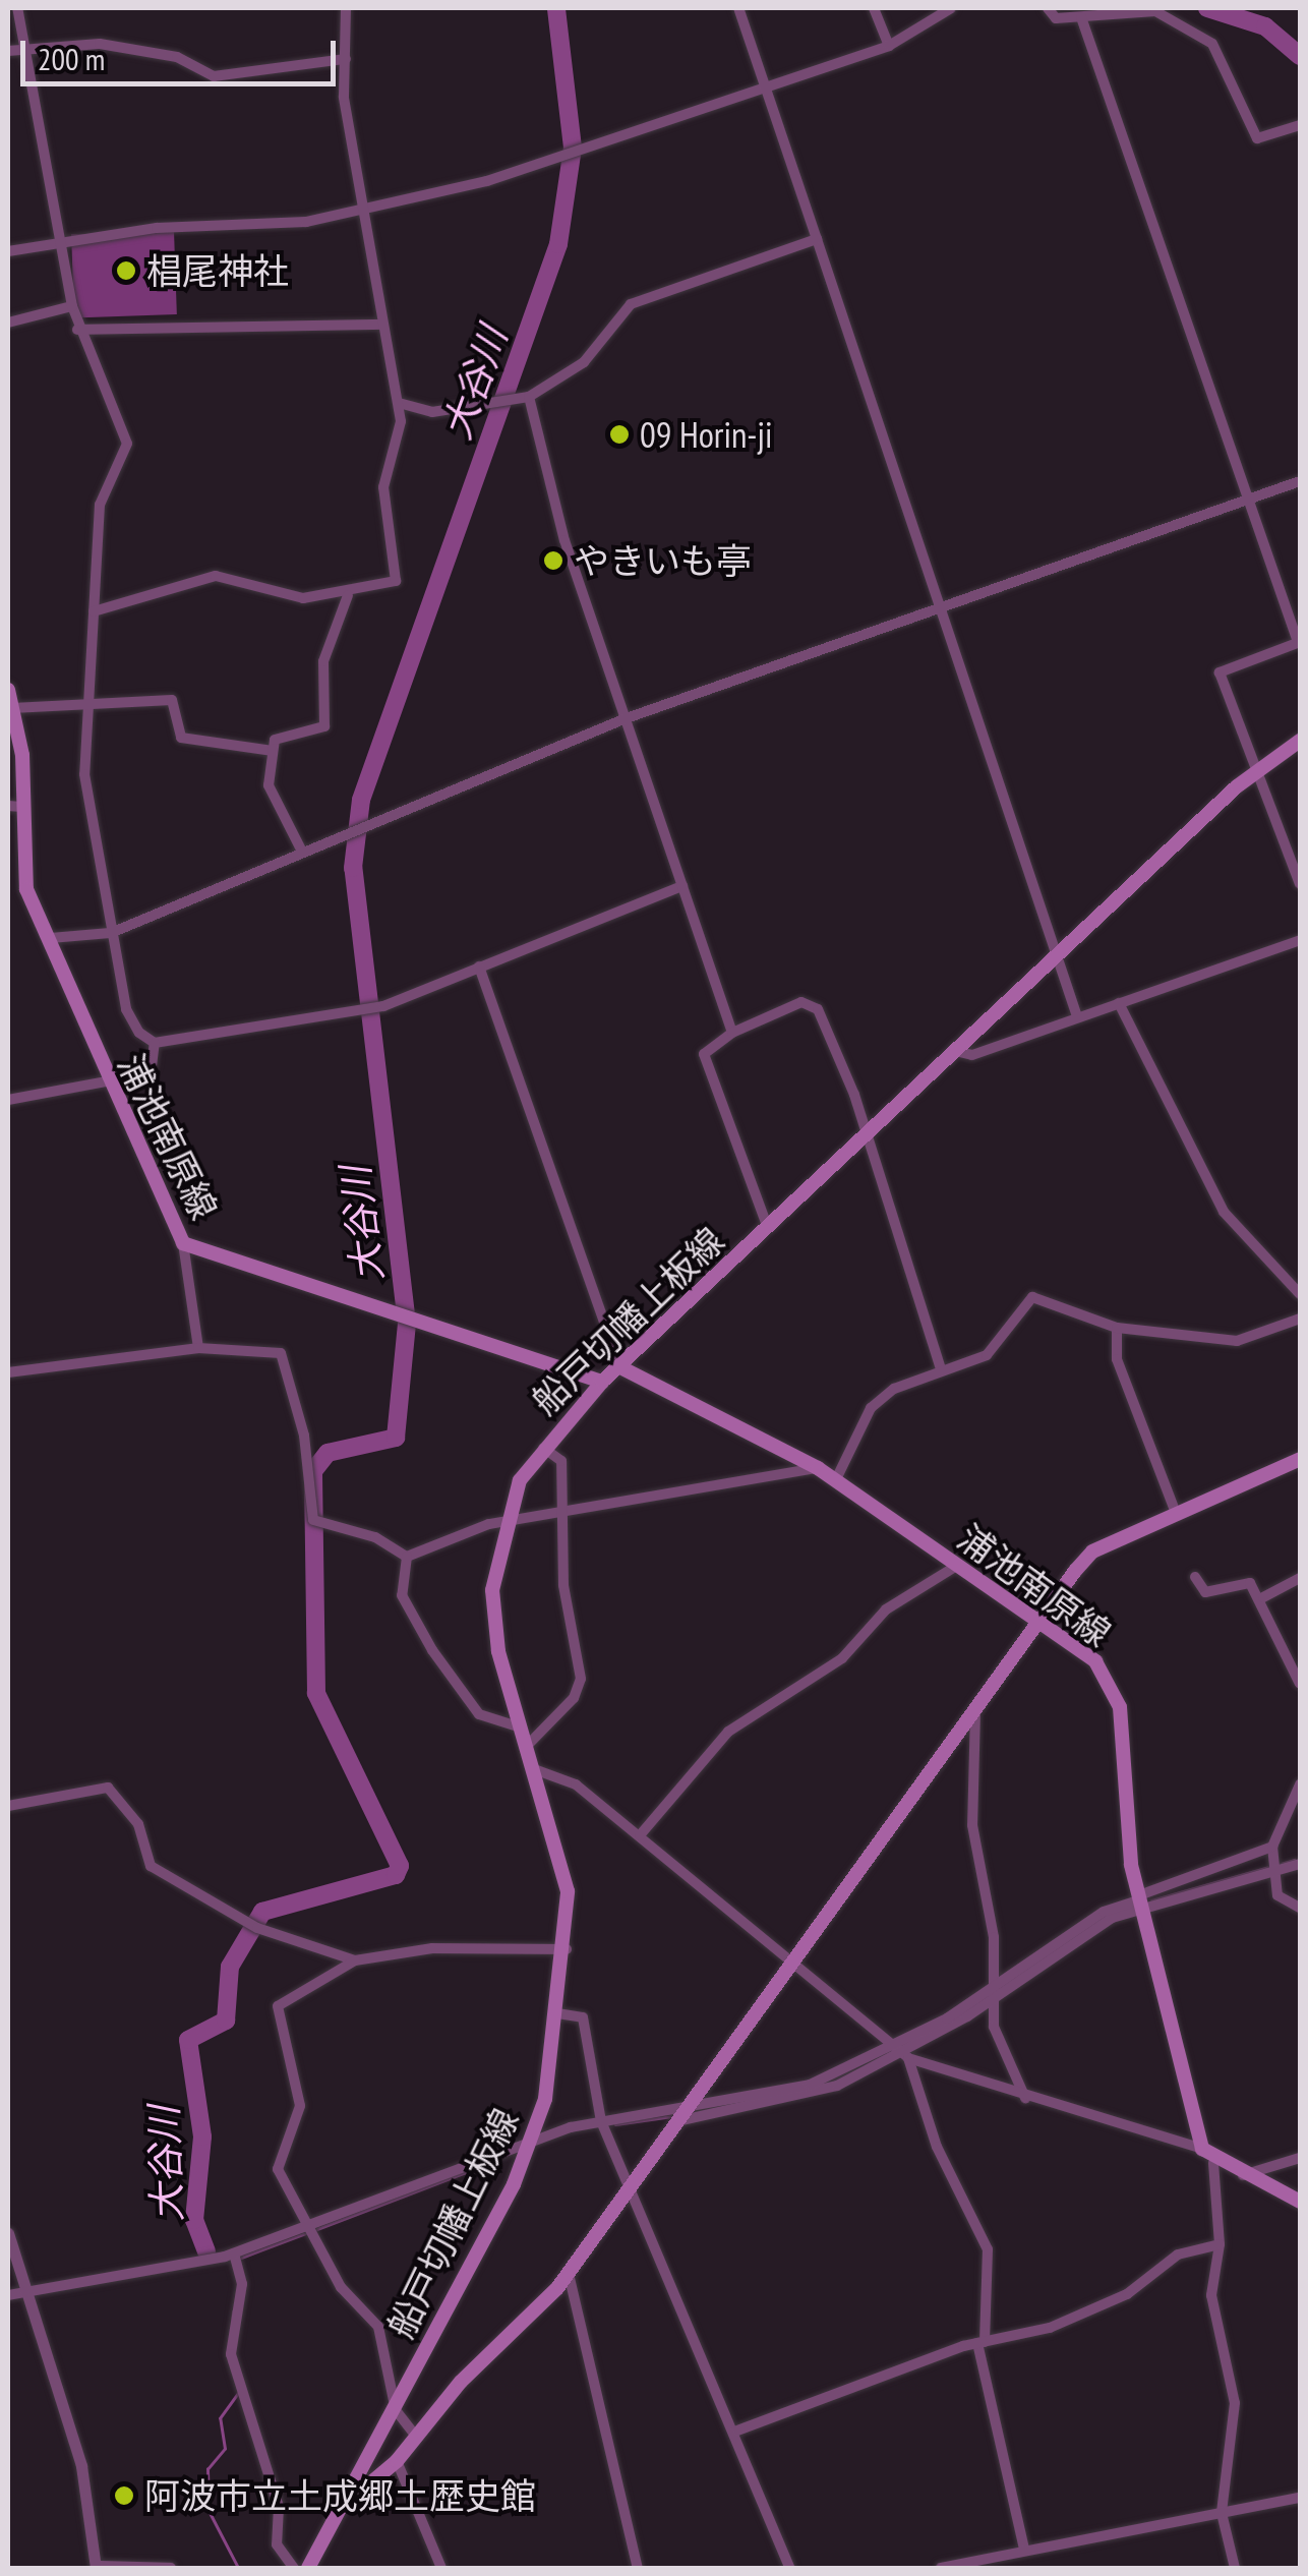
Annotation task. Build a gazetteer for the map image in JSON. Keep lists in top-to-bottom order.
{
  "streets": {
    "main road": ["浦池南原線", "船戸切幡上板線"]
  },
  "crossings": [
    ["浦池南原線", "船戸切幡上板線"]
  ],
  "water": ["大谷川"],
  "places": [
    "椙尾神社",
    "09 Horin-ji",
    "やきいも亭",
    "阿波市立土成郷土歴史館"
  ],
  "scale_bar": "200 m"
}
